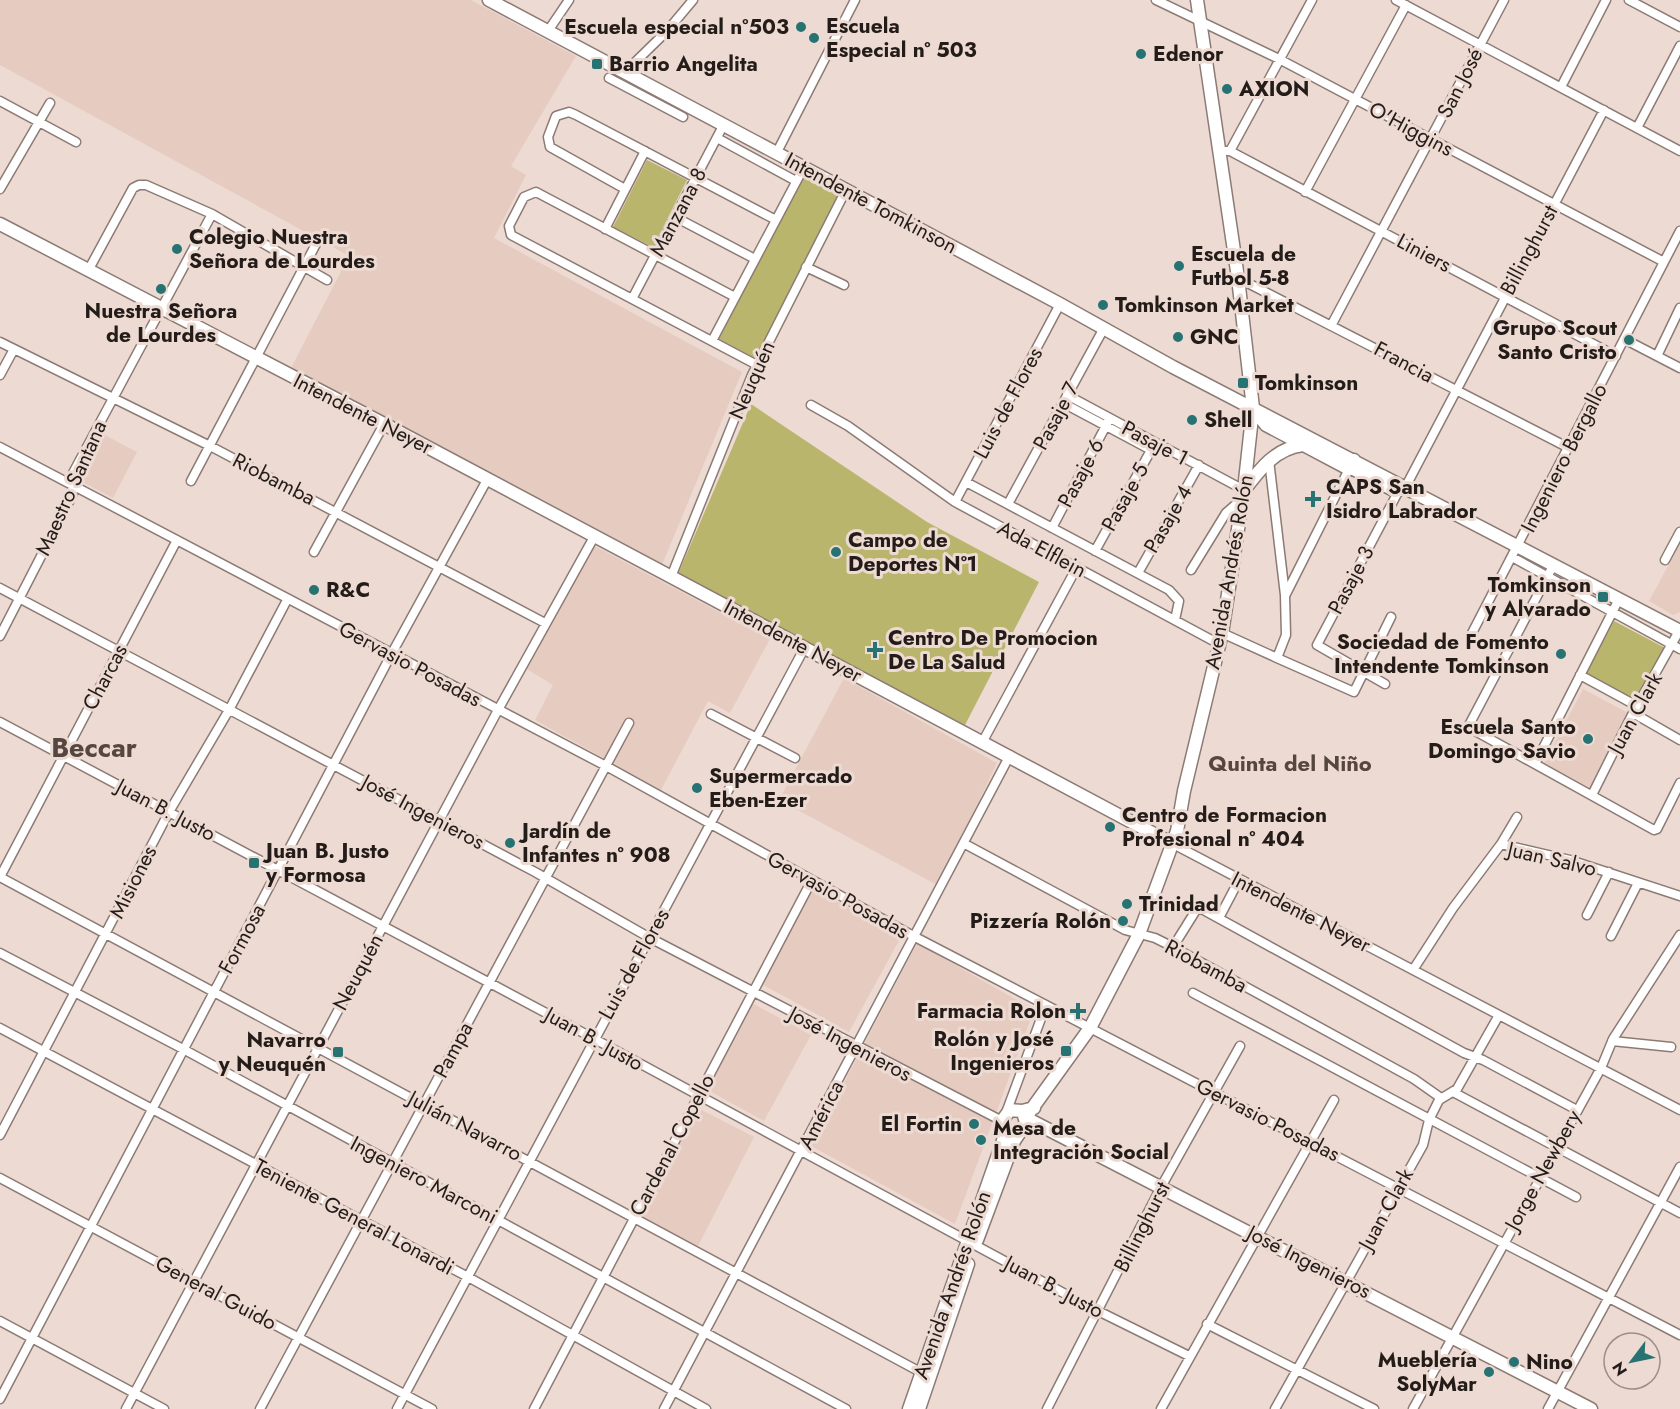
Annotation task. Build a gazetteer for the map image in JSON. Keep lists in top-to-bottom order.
{
  "streets": {
    "street": [
      "San José",
      "O'Higgins",
      "Intendente Tomkinson",
      "Manzana 8",
      "Billinghurst",
      "Liniers",
      "Francia",
      "Neuquén",
      "Luis de Flores",
      "Intendente Neyer",
      "Pasaje 7",
      "Pasaje 1",
      "Ingeniero Bergallo",
      "Pasaje 6",
      "Riobamba",
      "Maestro Santana",
      "Pasaje 5",
      "Pasaje 4",
      "Ada Elflein",
      "Avenida Andrés Rolón",
      "Pasaje 3",
      "Gervasio Posadas",
      "Charcas",
      "Juan Clark",
      "Juan B. Justo",
      "José Ingenieros",
      "Juan Salvo",
      "Misiones",
      "Formosa",
      "Pampa",
      "América",
      "Julián Navarro",
      "Cardenal Copello",
      "Jorge Newbery",
      "Ingeniero Marconi",
      "Teniente General Lonardi",
      "General Guido"
    ]
  },
  "crossings": [
    ["San José", "O'Higgins"],
    ["San José", "Liniers"],
    ["San José", "Francia"],
    ["O'Higgins", "Billinghurst"],
    ["O'Higgins", "Ingeniero Bergallo"],
    ["O'Higgins", "Avenida Andrés Rolón"],
    ["Intendente Tomkinson", "Manzana 8"],
    ["Intendente Tomkinson", "Billinghurst"],
    ["Intendente Tomkinson", "Neuquén"],
    ["Intendente Tomkinson", "Luis de Flores"],
    ["Intendente Tomkinson", "Pasaje 7"],
    ["Intendente Tomkinson", "Ingeniero Bergallo"],
    ["Intendente Tomkinson", "Avenida Andrés Rolón"],
    ["Intendente Tomkinson", "Pasaje 3"],
    ["Intendente Tomkinson", "Juan Clark"],
    ["Billinghurst", "Liniers"],
    ["Billinghurst", "Francia"],
    ["Billinghurst", "Pasaje 3"],
    ["Billinghurst", "Gervasio Posadas"],
    ["Billinghurst", "Juan B. Justo"],
    ["Billinghurst", "José Ingenieros"],
    ["Liniers", "Ingeniero Bergallo"],
    ["Liniers", "Avenida Andrés Rolón"],
    ["Francia", "Ingeniero Bergallo"],
    ["Francia", "Avenida Andrés Rolón"],
    ["Neuquén", "Intendente Neyer"],
    ["Neuquén", "Riobamba"],
    ["Neuquén", "Gervasio Posadas"],
    ["Neuquén", "Juan B. Justo"],
    ["Neuquén", "José Ingenieros"],
    ["Neuquén", "Julián Navarro"],
    ["Neuquén", "Ingeniero Marconi"],
    ["Neuquén", "Teniente General Lonardi"],
    ["Neuquén", "General Guido"],
    ["Luis de Flores", "Intendente Neyer"],
    ["Luis de Flores", "Ada Elflein"],
    ["Luis de Flores", "Gervasio Posadas"],
    ["Luis de Flores", "Juan B. Justo"],
    ["Luis de Flores", "José Ingenieros"],
    ["Luis de Flores", "Julián Navarro"],
    ["Luis de Flores", "Ingeniero Marconi"],
    ["Luis de Flores", "Teniente General Lonardi"],
    ["Luis de Flores", "General Guido"],
    ["Intendente Neyer", "Maestro Santana"],
    ["Intendente Neyer", "Avenida Andrés Rolón"],
    ["Intendente Neyer", "Juan Salvo"],
    ["Intendente Neyer", "Formosa"],
    ["Intendente Neyer", "América"],
    ["Intendente Neyer", "Jorge Newbery"],
    ["Pasaje 7", "Pasaje 1"],
    ["Pasaje 1", "Pasaje 6"],
    ["Pasaje 1", "Pasaje 5"],
    ["Pasaje 1", "Pasaje 4"],
    ["Pasaje 1", "Avenida Andrés Rolón"],
    ["Riobamba", "Maestro Santana"],
    ["Riobamba", "Avenida Andrés Rolón"],
    ["Riobamba", "Juan Clark"],
    ["Riobamba", "Formosa"],
    ["Riobamba", "América"],
    ["Maestro Santana", "Gervasio Posadas"],
    ["Maestro Santana", "José Ingenieros"],
    ["Ada Elflein", "Avenida Andrés Rolón"],
    ["Ada Elflein", "Pasaje 3"],
    ["Avenida Andrés Rolón", "Gervasio Posadas"],
    ["Avenida Andrés Rolón", "Juan B. Justo"],
    ["Avenida Andrés Rolón", "José Ingenieros"],
    ["Avenida Andrés Rolón", "Julián Navarro"],
    ["Gervasio Posadas", "Charcas"],
    ["Gervasio Posadas", "Juan Clark"],
    ["Gervasio Posadas", "Misiones"],
    ["Gervasio Posadas", "Formosa"],
    ["Gervasio Posadas", "Pampa"],
    ["Gervasio Posadas", "América"],
    ["Gervasio Posadas", "Cardenal Copello"],
    ["Gervasio Posadas", "Jorge Newbery"],
    ["Charcas", "Juan B. Justo"],
    ["Charcas", "José Ingenieros"],
    ["Charcas", "Julián Navarro"],
    ["Juan Clark", "José Ingenieros"],
    ["Juan B. Justo", "Misiones"],
    ["Juan B. Justo", "Formosa"],
    ["Juan B. Justo", "Pampa"],
    ["Juan B. Justo", "América"],
    ["Juan B. Justo", "Cardenal Copello"],
    ["José Ingenieros", "Misiones"],
    ["José Ingenieros", "Formosa"],
    ["José Ingenieros", "Pampa"],
    ["José Ingenieros", "América"],
    ["José Ingenieros", "Cardenal Copello"],
    ["José Ingenieros", "Jorge Newbery"],
    ["Misiones", "Julián Navarro"],
    ["Misiones", "Ingeniero Marconi"],
    ["Misiones", "Teniente General Lonardi"],
    ["Formosa", "Julián Navarro"],
    ["Formosa", "Ingeniero Marconi"],
    ["Formosa", "Teniente General Lonardi"],
    ["Formosa", "General Guido"],
    ["Pampa", "Julián Navarro"],
    ["Pampa", "Ingeniero Marconi"],
    ["Pampa", "Teniente General Lonardi"],
    ["Pampa", "General Guido"],
    ["América", "Julián Navarro"],
    ["América", "Ingeniero Marconi"],
    ["América", "Teniente General Lonardi"],
    ["Julián Navarro", "Cardenal Copello"],
    ["Cardenal Copello", "Ingeniero Marconi"],
    ["Cardenal Copello", "Teniente General Lonardi"]
  ],
  "districts": ["Beccar", "Quinta del Niño"],
  "places": {
    "other": [
      "Escuela especial n°503",
      "Escuela Especial nº 503",
      "Edenor",
      "AXION",
      "Colegio Nuestra Señora de Lourdes",
      "Escuela de Futbol 5-8",
      "Nuestra Señora de Lourdes",
      "Tomkinson Market",
      "GNC",
      "Grupo Scout Santo Cristo",
      "Shell",
      "Campo de Deportes Nº1",
      "R&C",
      "Sociedad de Fomento Intendente Tomkinson",
      "Escuela Santo Domingo Savio",
      "Supermercado Eben-Ezer",
      "Centro de Formacion Profesional nº 404",
      "Jardín de Infantes nº 908",
      "Trinidad",
      "Pizzería Rolón",
      "El Fortin",
      "Mesa de Integración Social",
      "Nino",
      "Mueblería SolyMar"
    ],
    "transit": [
      "Barrio Angelita",
      "Tomkinson",
      "Tomkinson y Alvarado",
      "Juan B. Justo y Formosa",
      "Rolón y José Ingenieros",
      "Navarro y Neuquén"
    ],
    "health": ["CAPS San Isidro Labrador", "Centro De Promocion De La Salud", "Farmacia Rolon"]
  },
  "north": "bottom left"
}
